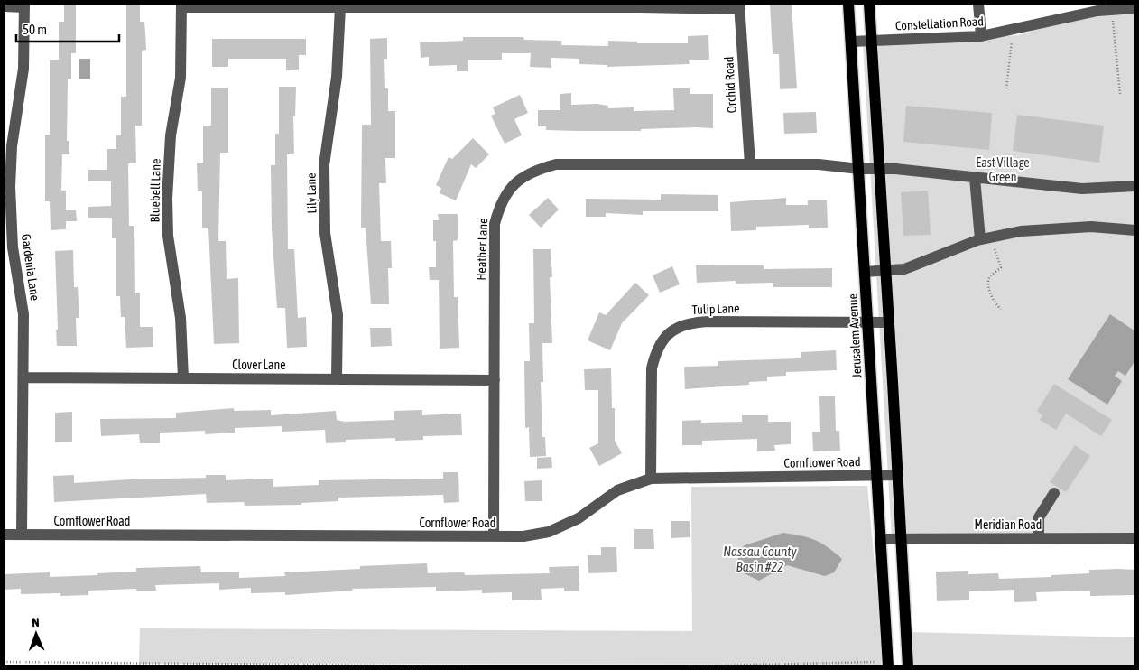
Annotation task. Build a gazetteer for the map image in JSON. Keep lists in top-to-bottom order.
{
  "streets": {
    "main road": ["Jerusalem Avenue"],
    "street": [
      "Constellation Road",
      "Orchid Road",
      "Bluebell Lane",
      "Lily Lane",
      "Heather Lane",
      "Gardenia Lane",
      "Tulip Lane",
      "Clover Lane",
      "Cornflower Road",
      "Meridian Road"
    ]
  },
  "crossings": [
    ["Constellation Road", "Jerusalem Avenue"],
    ["Orchid Road", "Heather Lane"],
    ["Bluebell Lane", "Clover Lane"],
    ["Lily Lane", "Clover Lane"],
    ["Heather Lane", "Jerusalem Avenue"],
    ["Heather Lane", "Clover Lane"],
    ["Heather Lane", "Cornflower Road"],
    ["Gardenia Lane", "Clover Lane"],
    ["Gardenia Lane", "Cornflower Road"],
    ["Tulip Lane", "Jerusalem Avenue"],
    ["Tulip Lane", "Cornflower Road"],
    ["Jerusalem Avenue", "Cornflower Road"],
    ["Jerusalem Avenue", "Meridian Road"]
  ],
  "water": ["Nassau County Basin #22"],
  "parks": ["East Village Green"],
  "scale_bar": "50 m",
  "north": "top"
}
